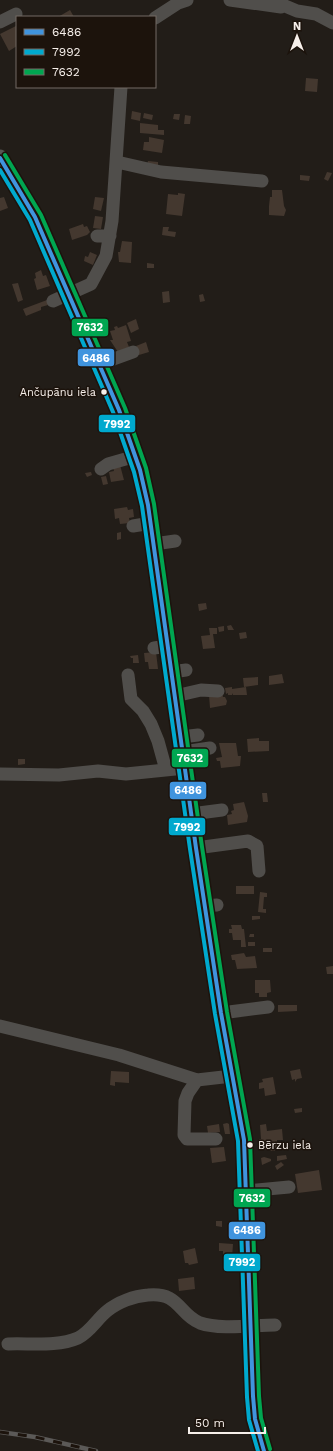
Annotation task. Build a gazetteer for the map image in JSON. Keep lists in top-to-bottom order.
{
  "places": ["Ančupānu iela", "Bērzu iela"],
  "lines": ["transit line 7632", "transit line 6486", "transit line 7992"],
  "legend": ["6486", "7992", "7632"],
  "scale_bar": "50 m",
  "north": "top"
}
